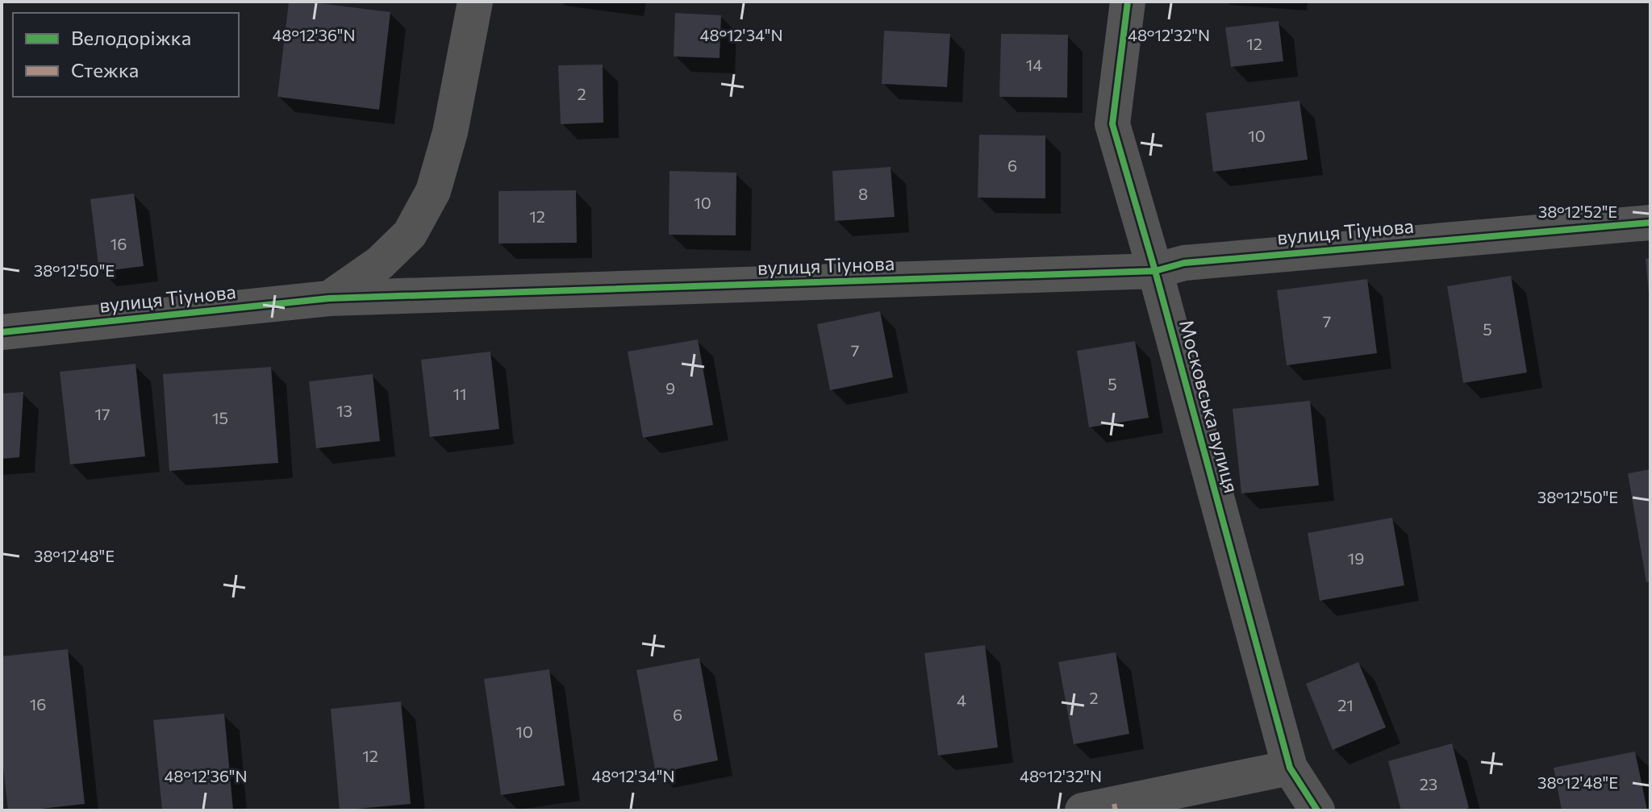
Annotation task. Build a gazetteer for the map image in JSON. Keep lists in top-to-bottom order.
{
  "streets": {
    "street": ["вулиця Тіунова", "Московська вулиця"]
  },
  "crossings": [
    ["вулиця Тіунова", "Московська вулиця"]
  ],
  "house_numbers": [
    "12",
    "14",
    "2",
    "10",
    "6",
    "8",
    "10",
    "12",
    "16",
    "7",
    "5",
    "7",
    "5",
    "9",
    "11",
    "13",
    "17",
    "15",
    "19",
    "2",
    "4",
    "16",
    "21",
    "6",
    "10",
    "12",
    "23"
  ],
  "legend": ["Велодоріжка", "Стежка"],
  "coordinates": [
    "48°12'36\"N",
    "48°12'34\"N",
    "48°12'32\"N",
    "38°12'52\"E",
    "38°12'50\"E",
    "38°12'48\"E"
  ]
}
